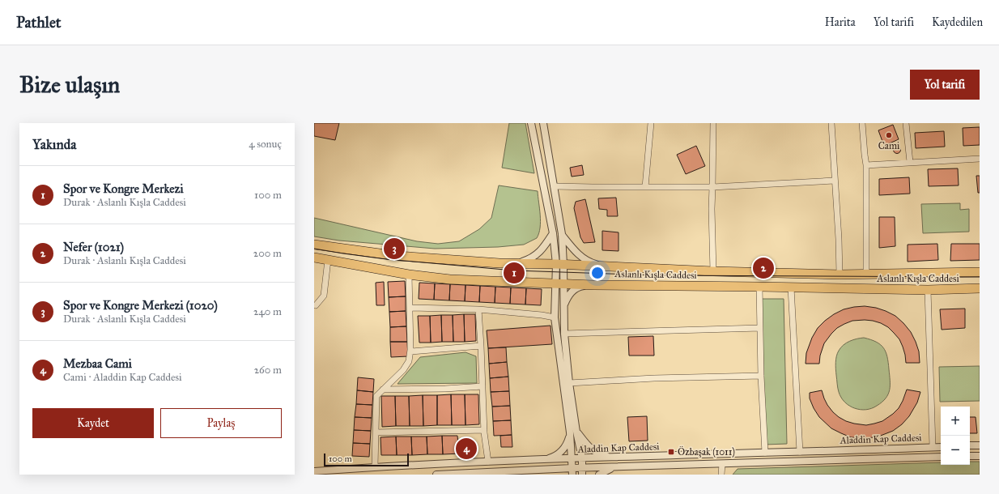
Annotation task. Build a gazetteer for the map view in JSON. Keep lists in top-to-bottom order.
{
  "streets": {
    "main road": ["Aslanlı Kışla Caddesi"],
    "street": ["Aladdin Kap Caddesi"]
  },
  "places": {
    "other": ["Cami"],
    "transit": ["Özbaşak (1011)"]
  },
  "scale_bar": "100 m",
  "page": {
    "header": "Pathlet",
    "nav": ["Harita", "Yol tarifi", "Kaydedilen"],
    "buttons": [
      "Yol tarifi",
      ["Kaydet", "Paylaş"]
    ],
    "title": "Bize ulaşın",
    "heading": ["Yakında", "4 sonuç"],
    "list": [
      {
        "mark": "1",
        "name": "Spor ve Kongre Merkezi",
        "note": "Durak · Aslanlı Kışla Caddesi",
        "value": "100 m"
      },
      {
        "mark": "2",
        "name": "Nefer (1021)",
        "note": "Durak · Aslanlı Kışla Caddesi",
        "value": "200 m"
      },
      {
        "mark": "3",
        "name": "Spor ve Kongre Merkezi (1020)",
        "note": "Durak · Aslanlı Kışla Caddesi",
        "value": "240 m"
      },
      {
        "mark": "4",
        "name": "Mezbaa Cami",
        "note": "Cami · Aladdin Kap Caddesi",
        "value": "260 m"
      }
    ],
    "pins": [
      "3",
      "2",
      "1",
      "4"
    ],
    "map_buttons": ["+", "−"],
    "scale": "100 m"
  }
}
